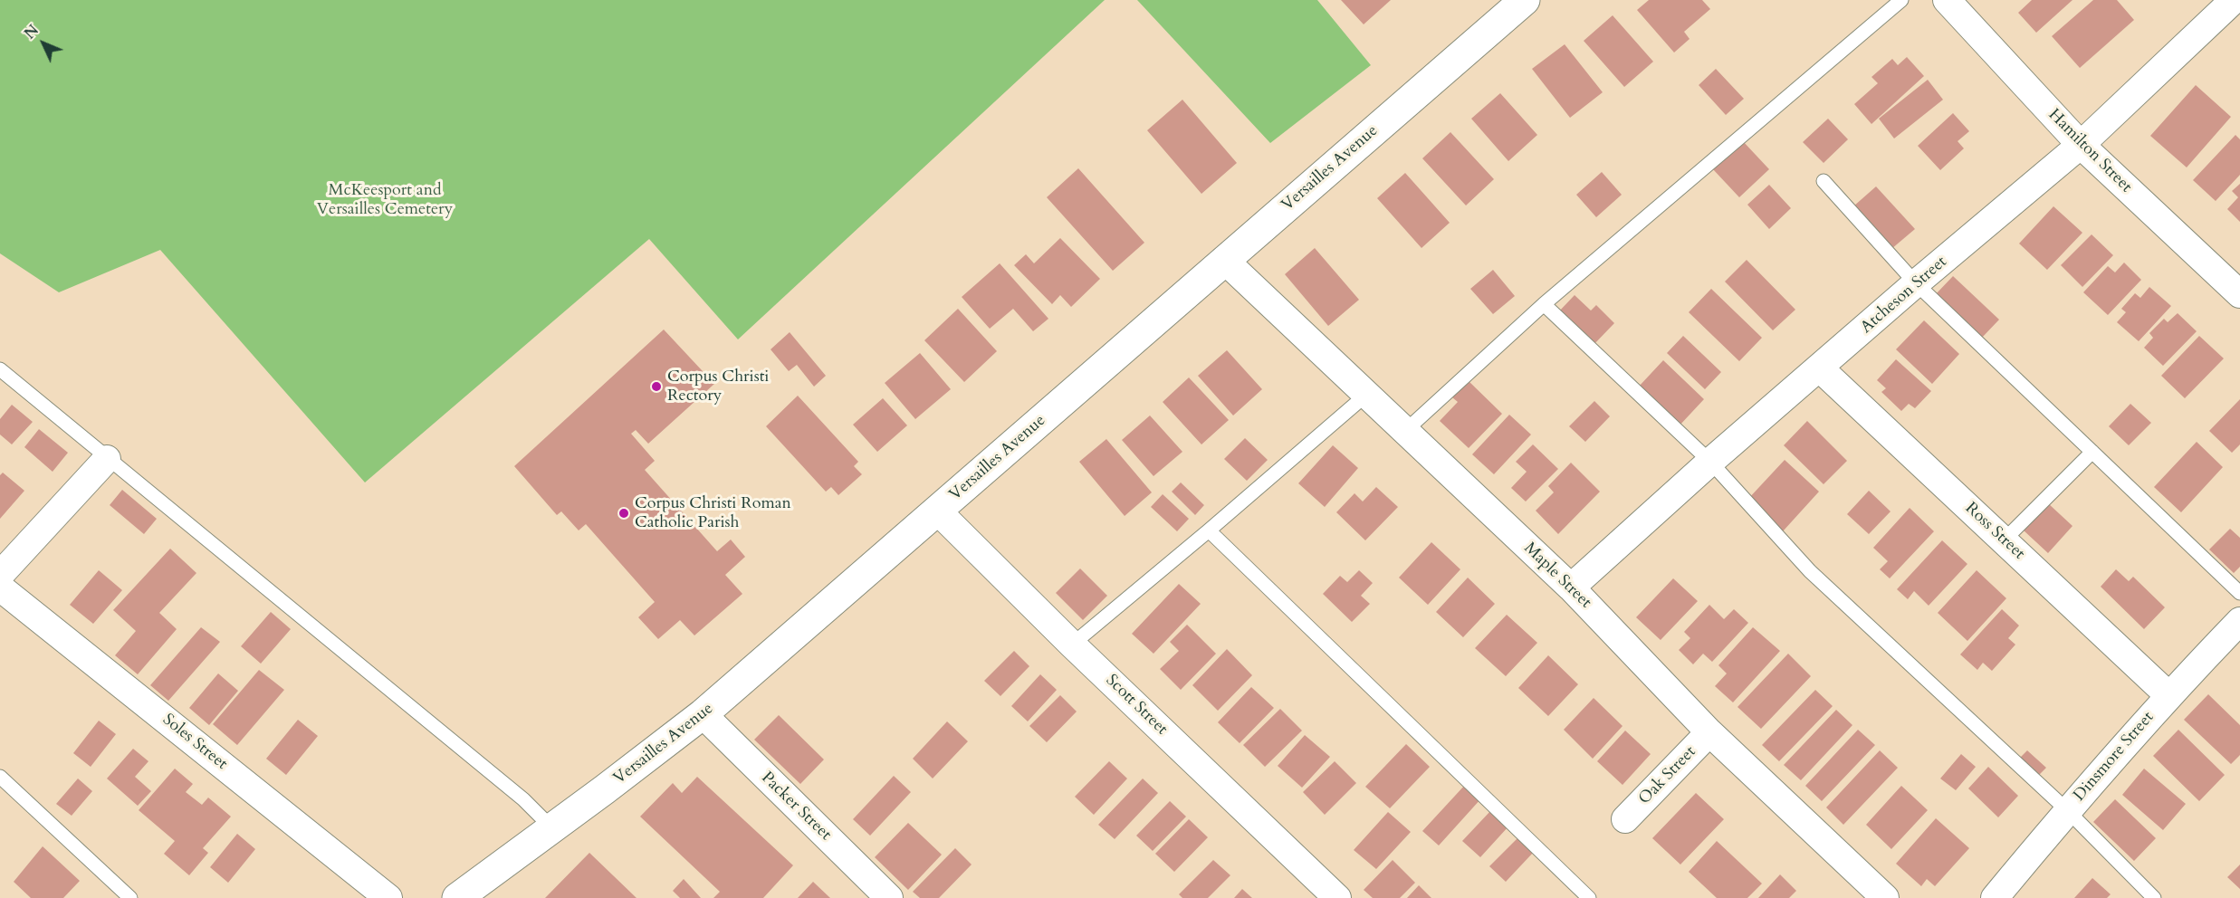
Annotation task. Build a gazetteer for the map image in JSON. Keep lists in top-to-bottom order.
{
  "streets": {
    "street": [
      "Hamilton Street",
      "Versailles Avenue",
      "Atcheson Street",
      "Ross Street",
      "Maple Street",
      "Scott Street",
      "Soles Street",
      "Dinsmore Street",
      "Oak Street",
      "Packer Street"
    ]
  },
  "crossings": [
    ["Hamilton Street", "Atcheson Street"],
    ["Versailles Avenue", "Maple Street"],
    ["Versailles Avenue", "Scott Street"],
    ["Versailles Avenue", "Packer Street"],
    ["Atcheson Street", "Ross Street"],
    ["Atcheson Street", "Maple Street"],
    ["Ross Street", "Dinsmore Street"],
    ["Maple Street", "Oak Street"]
  ],
  "parks": ["McKeesport and Versailles Cemetery"],
  "places": ["Corpus Christi Rectory", "Corpus Christi Roman Catholic Parish"],
  "north": "top left"
}
